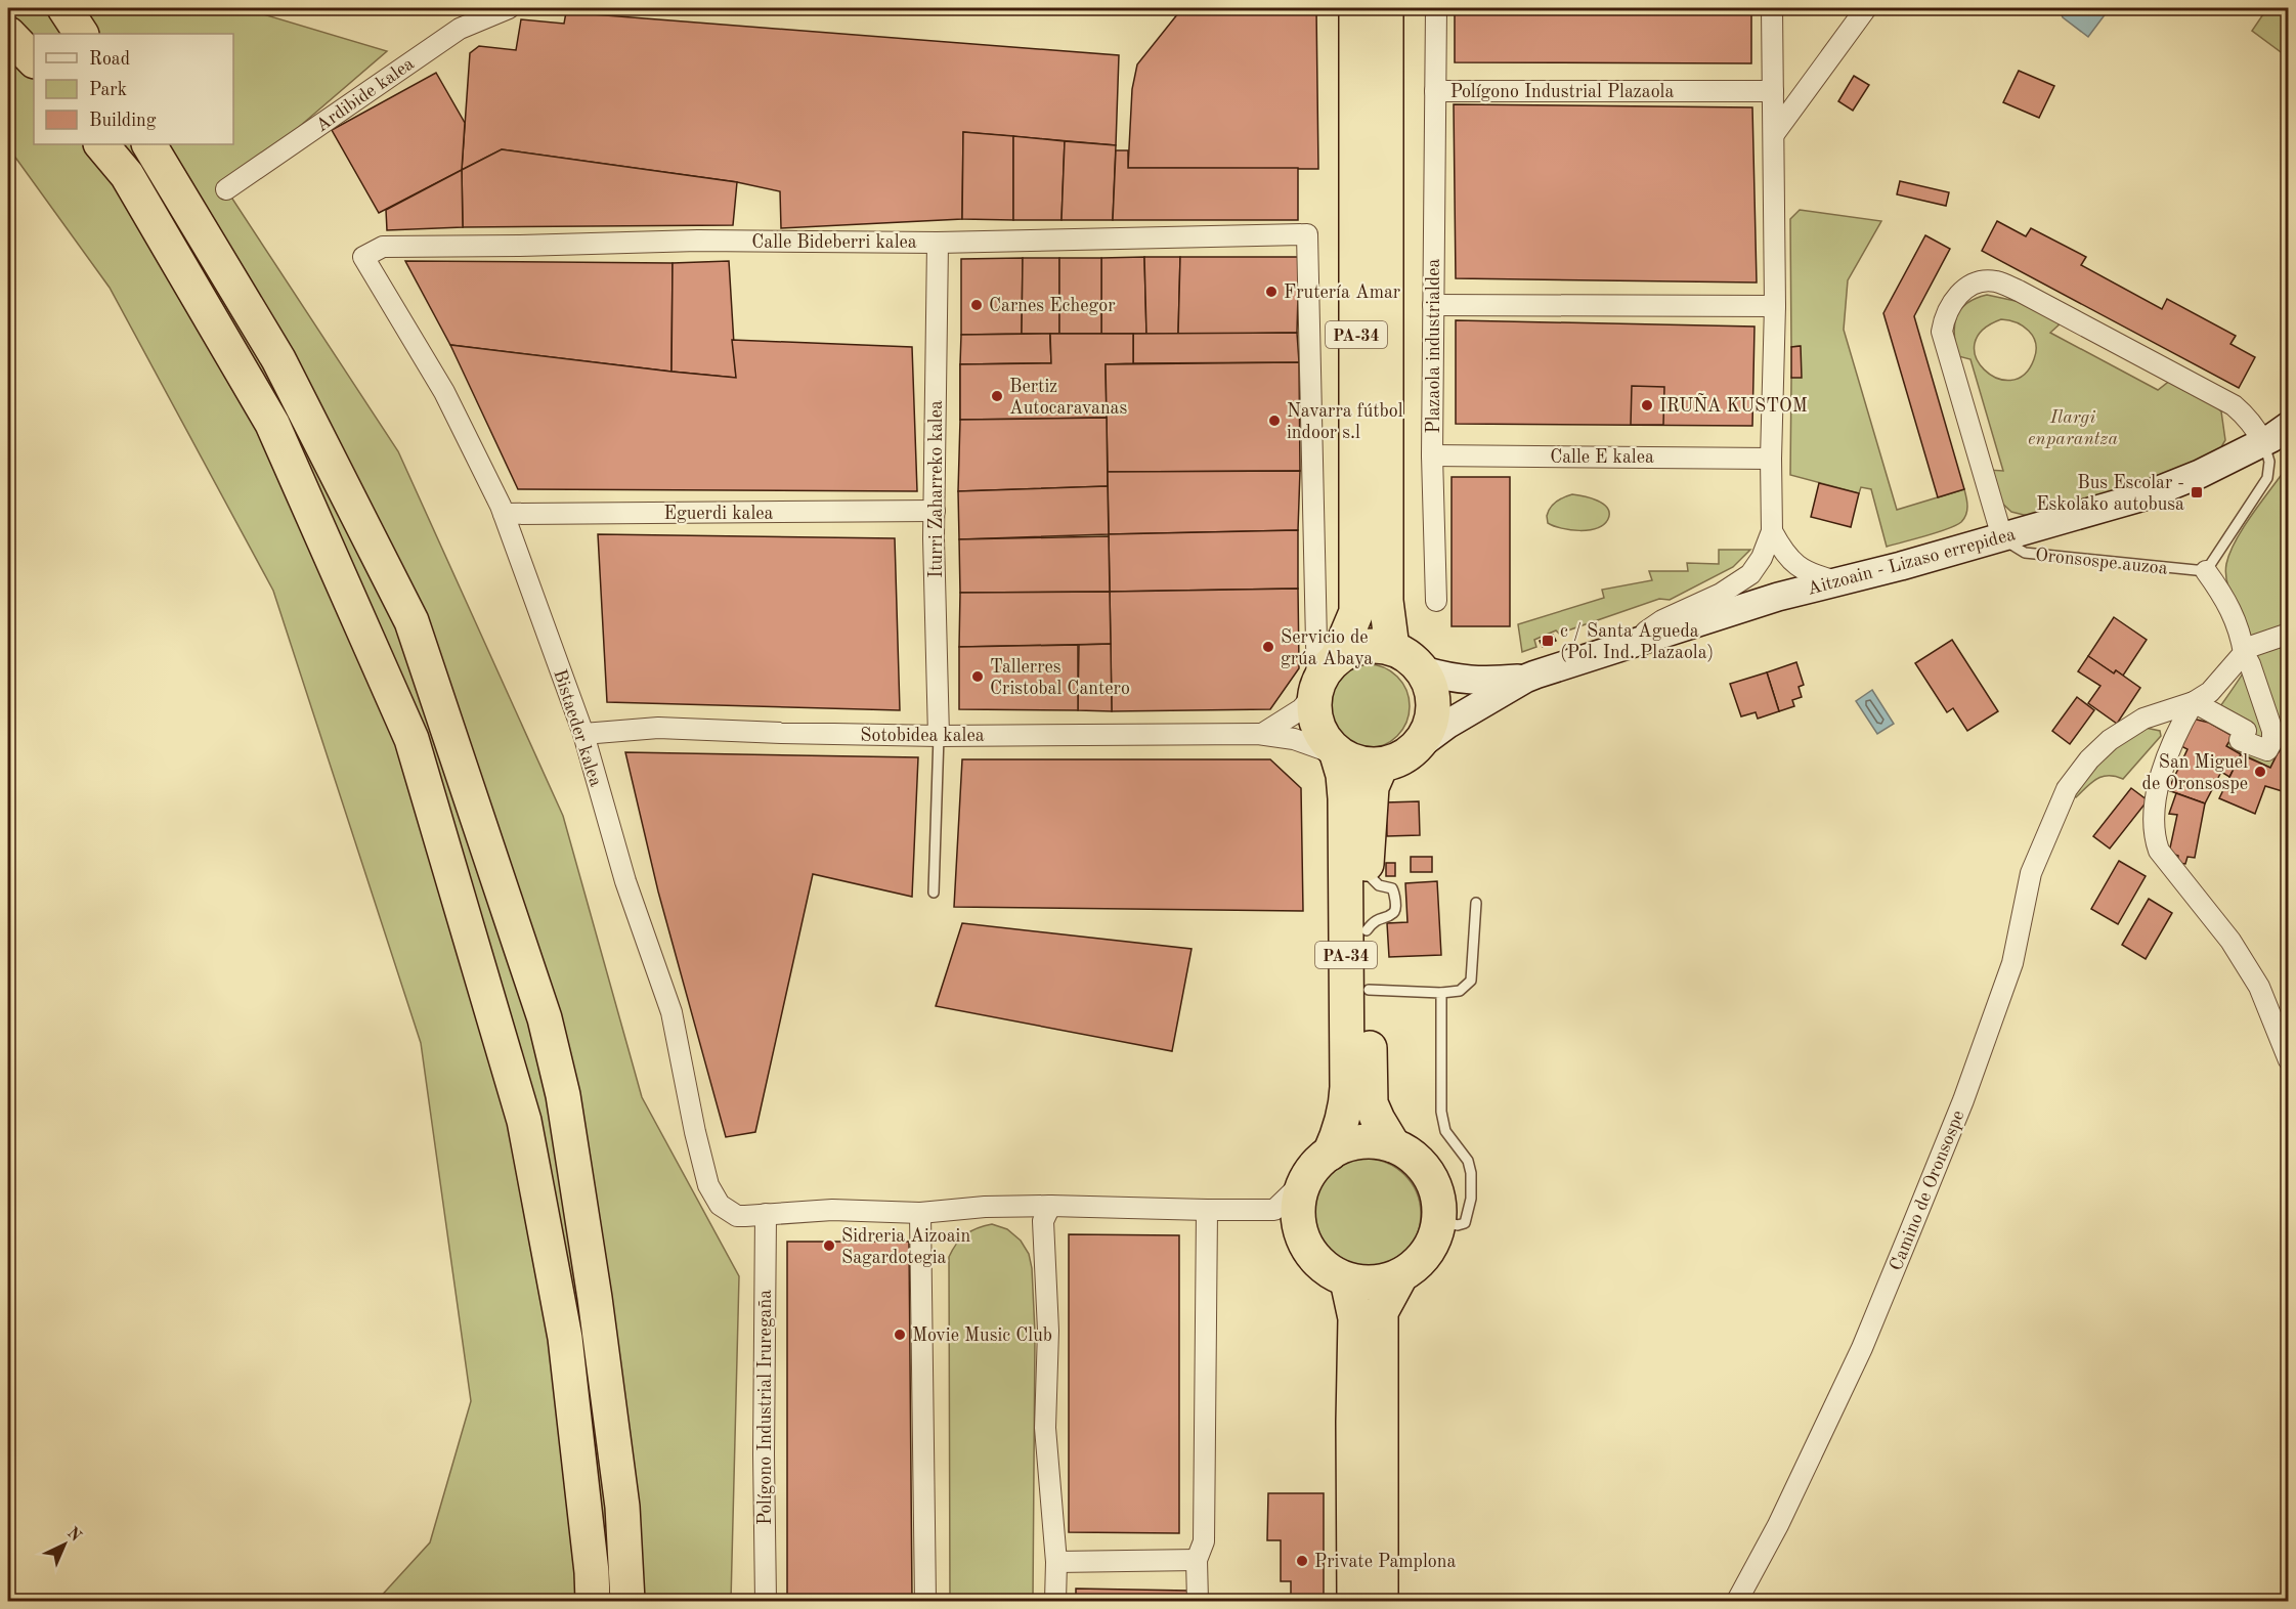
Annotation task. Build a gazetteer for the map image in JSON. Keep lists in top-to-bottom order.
{
  "streets": {
    "highway": ["PA-34"],
    "street": [
      "Polígono Industrial Plazaola",
      "Ardibide kalea",
      "Calle Bideberri kalea",
      "Plazaola industrialdea",
      "Calle E kalea",
      "Iturri Zaharreko kalea",
      "Eguerdi kalea",
      "Aitzoain - Lizaso errepidea",
      "Bistaeder kalea",
      "Sotobidea kalea",
      "Camino de Oronsospe",
      "Polígono Industrial Iruregaña"
    ],
    "lane": ["Oronsospe auzoa"]
  },
  "crossings": [
    ["Polígono Industrial Plazaola", "Plazaola industrialdea"],
    ["Calle Bideberri kalea", "PA-34"],
    ["Calle Bideberri kalea", "Iturri Zaharreko kalea"],
    ["Calle Bideberri kalea", "Bistaeder kalea"],
    ["Calle Bideberri kalea", "Sotobidea kalea"],
    ["PA-34", "Sotobidea kalea"],
    ["Plazaola industrialdea", "Calle E kalea"],
    ["Iturri Zaharreko kalea", "Eguerdi kalea"],
    ["Iturri Zaharreko kalea", "Sotobidea kalea"],
    ["Eguerdi kalea", "Bistaeder kalea"],
    ["Aitzoain - Lizaso errepidea", "Oronsospe auzoa"],
    ["Bistaeder kalea", "Sotobidea kalea"],
    ["Bistaeder kalea", "Polígono Industrial Iruregaña"]
  ],
  "parks": ["Ilargi enparantza"],
  "places": {
    "other": [
      "Frutería Amar",
      "Carnes Echegor",
      "Bertiz Autocaravanas",
      "IRUÑA KUSTOM",
      "Navarra fútbol indoor s.l",
      "Servicio de grúa Abaya",
      "Tallerres Cristobal Cantero",
      "San Miguel de Oronsospe",
      "Sidreria Aizoain Sagardotegia",
      "Movie Music Club",
      "Private Pamplona"
    ],
    "transit": ["Bus Escolar - Eskolako autobusa", "c / Santa Agueda (Pol. Ind. Plazaola)"]
  },
  "legend": ["Road", "Park", "Building"],
  "north": "top right"
}
